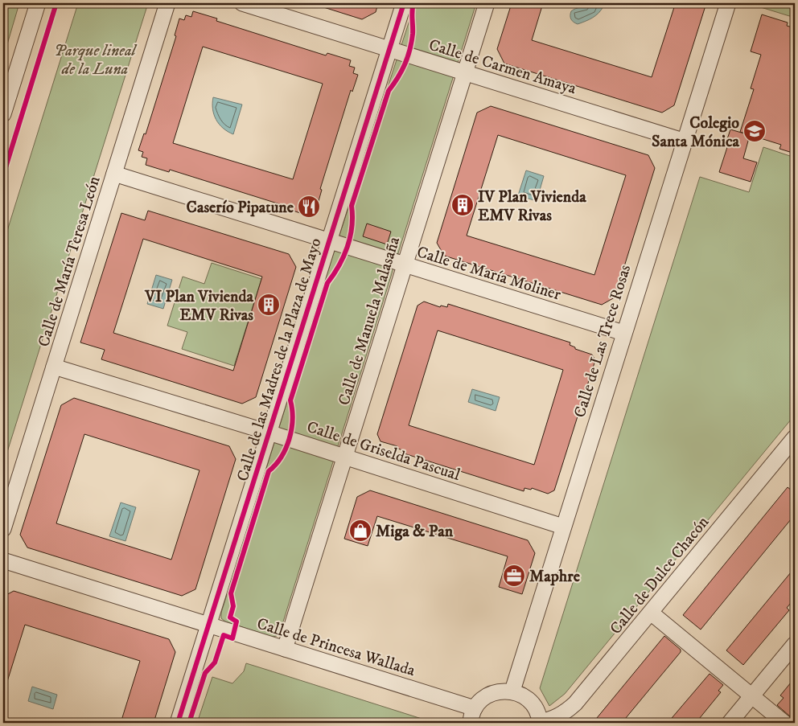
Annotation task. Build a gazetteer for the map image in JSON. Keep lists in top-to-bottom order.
{
  "streets": {
    "street": [
      "Calle de Carmen Amaya",
      "Calle de María Teresa León",
      "Calle de María Moliner",
      "Calle de Manuela Malasaña",
      "Calle de Las Trece Rosas",
      "Calle de las Madres de la Plaza de Mayo",
      "Calle de Griselda Pascual",
      "Calle de Dulce Chacón",
      "Calle de Princesa Wallada"
    ]
  },
  "crossings": [
    ["Calle de Carmen Amaya", "Calle de Manuela Malasaña"],
    ["Calle de Carmen Amaya", "Calle de Las Trece Rosas"],
    ["Calle de Carmen Amaya", "Calle de las Madres de la Plaza de Mayo"],
    ["Calle de María Teresa León", "Calle de María Moliner"],
    ["Calle de María Teresa León", "Calle de Griselda Pascual"],
    ["Calle de María Moliner", "Calle de Manuela Malasaña"],
    ["Calle de María Moliner", "Calle de Las Trece Rosas"],
    ["Calle de María Moliner", "Calle de las Madres de la Plaza de Mayo"],
    ["Calle de Manuela Malasaña", "Calle de Griselda Pascual"],
    ["Calle de Manuela Malasaña", "Calle de Princesa Wallada"],
    ["Calle de Las Trece Rosas", "Calle de Griselda Pascual"],
    ["Calle de las Madres de la Plaza de Mayo", "Calle de Griselda Pascual"],
    ["Calle de las Madres de la Plaza de Mayo", "Calle de Princesa Wallada"]
  ],
  "parks": ["Parque lineal de la Luna"],
  "places": {
    "school or university": ["Colegio Santa Mónica"],
    "building": ["IV Plan Vivienda EMV Rivas", "VI Plan Vivienda EMV Rivas"],
    "restaurant": ["Caserío Pipatune"],
    "shop": ["Miga & Pan"],
    "office": ["Maphre"]
  }
}
